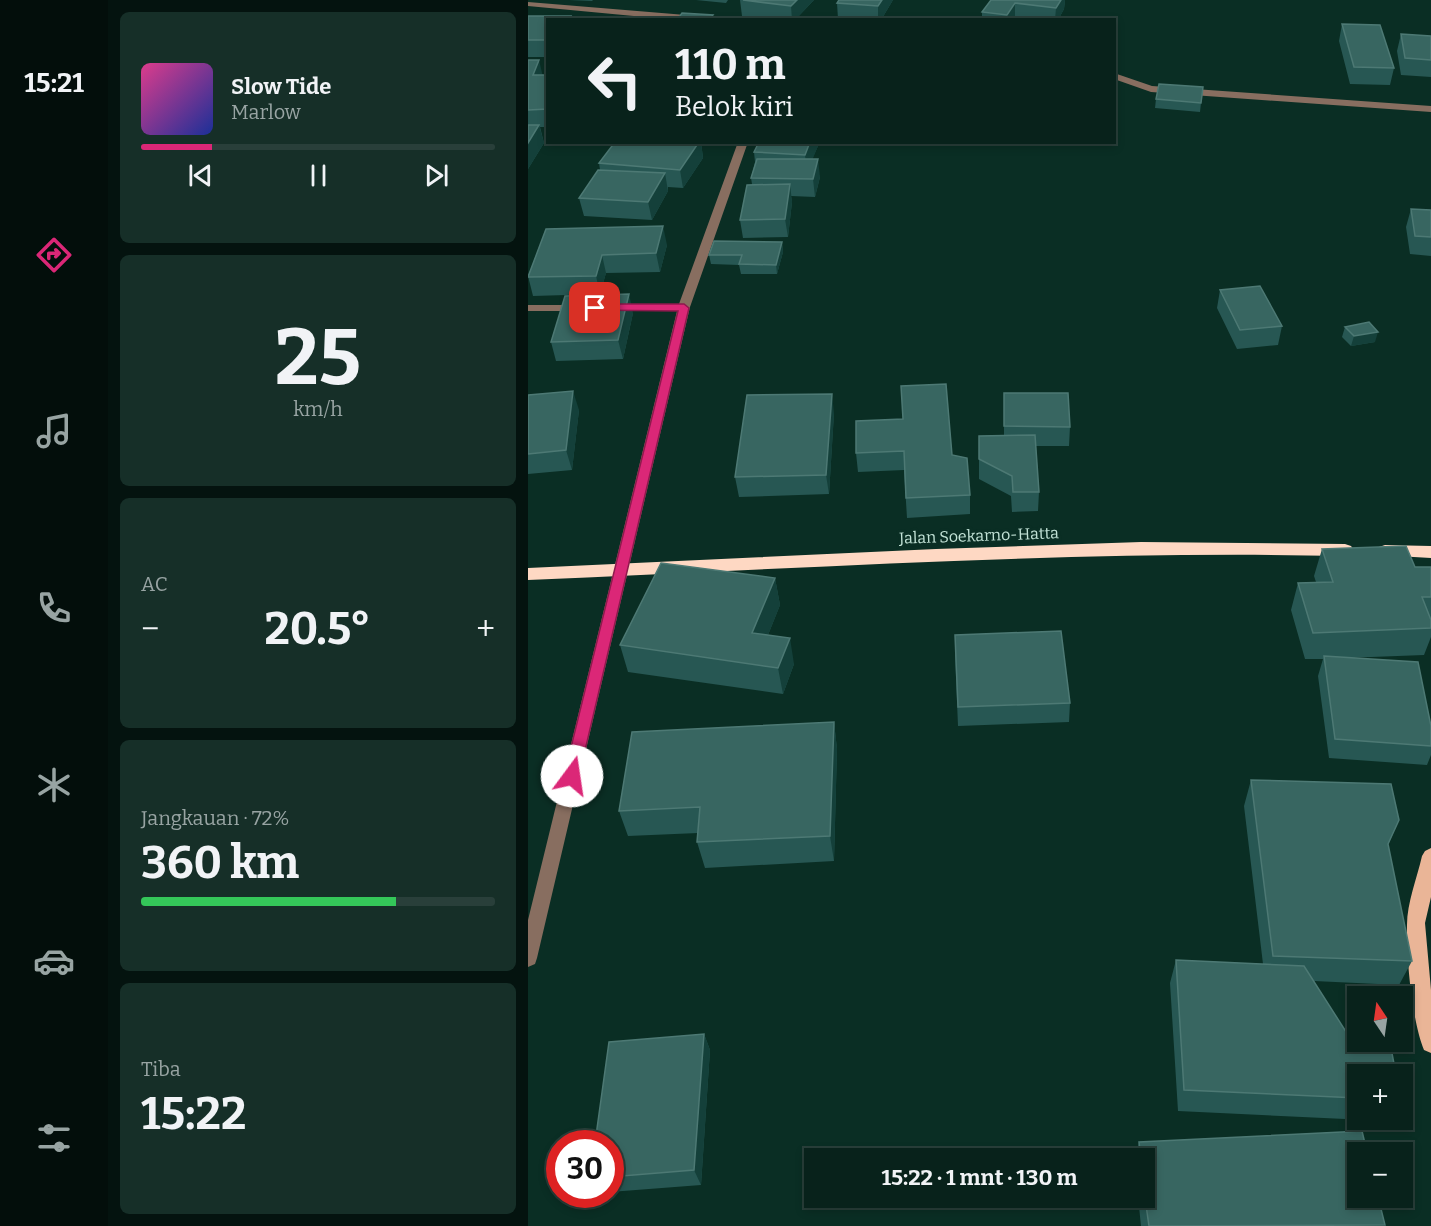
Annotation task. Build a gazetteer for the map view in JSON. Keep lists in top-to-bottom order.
{
  "streets": {
    "highway": ["Jalan Soekarno-Hatta"]
  },
  "north": "top",
  "page": {
    "tabs": "15:21",
    "turn": ["110 m", "Belok kiri"],
    "song": ["Slow Tide", "Marlow"],
    "tile": [
      ["25", "km/h"],
      "AC",
      ["Jangkauan · 72%", "360 km"],
      ["Tiba", "15:22"]
    ],
    "heat": ["−", "20.5°", "+"],
    "map_buttons": ["+", "−"],
    "limit": "30",
    "trip": "15:22 · 1 mnt · 130 m"
  }
}
